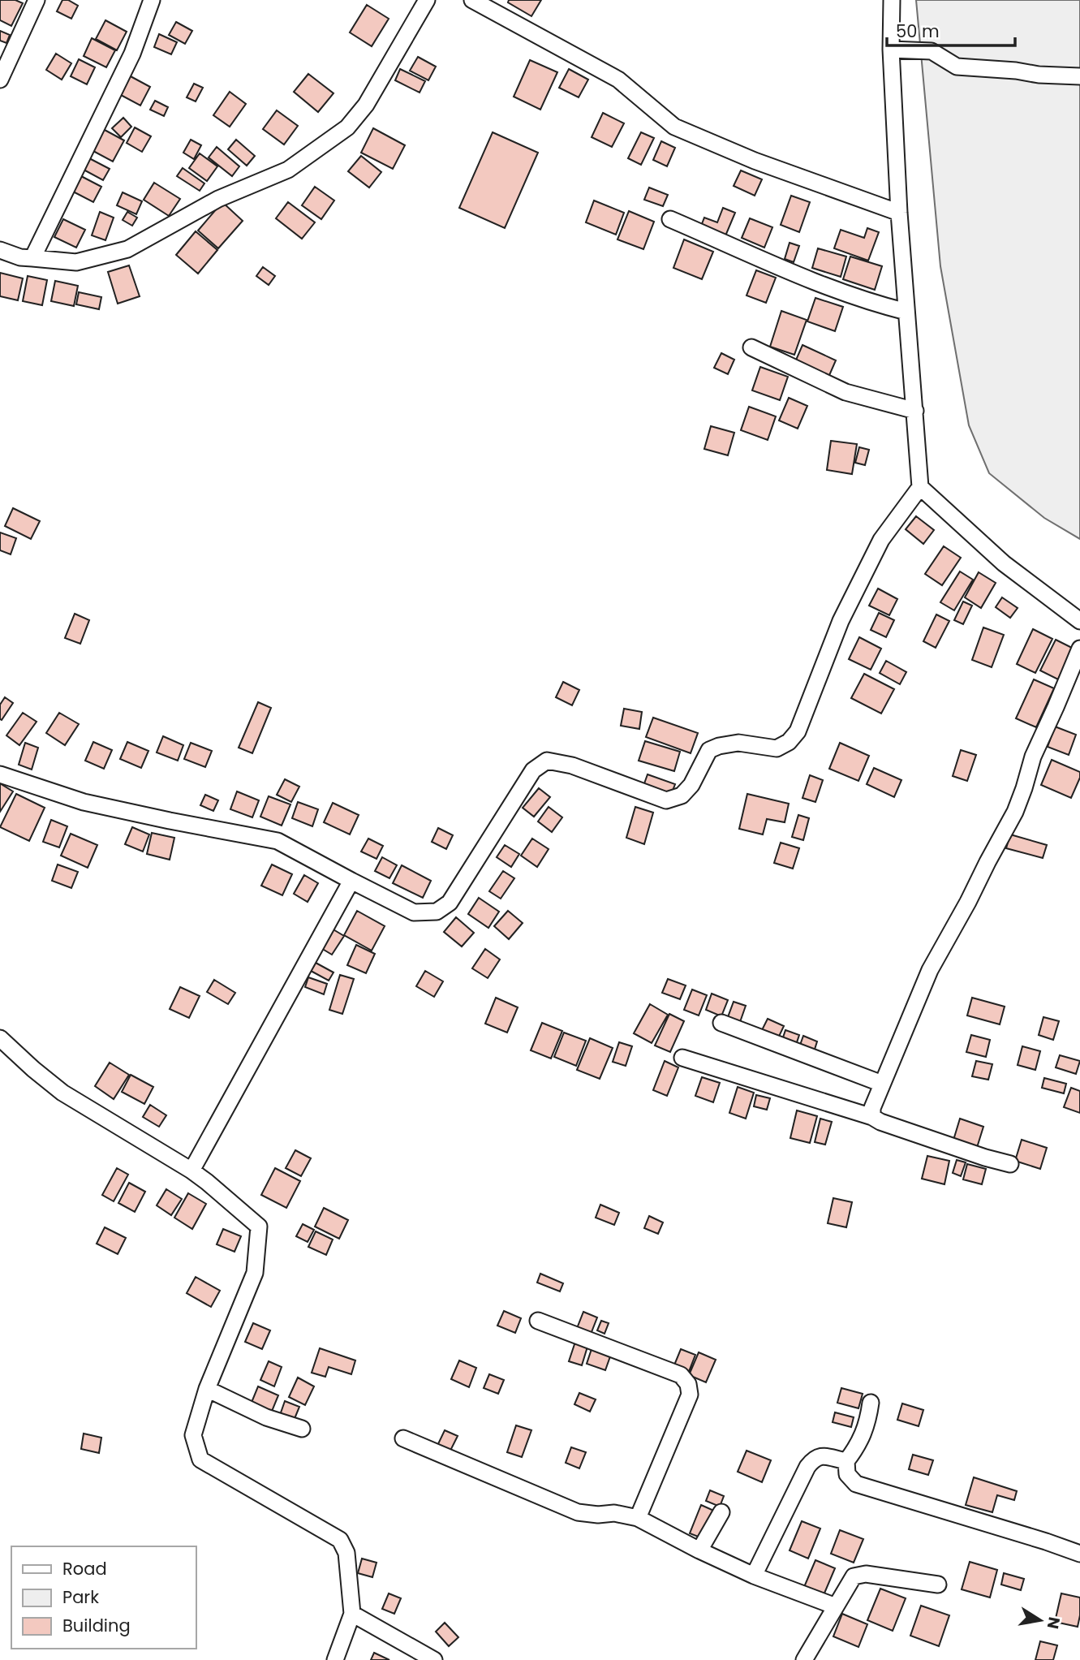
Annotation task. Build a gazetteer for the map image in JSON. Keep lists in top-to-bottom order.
{
  "legend": ["Road", "Park", "Building"],
  "scale_bar": "50 m",
  "north": "right"
}
